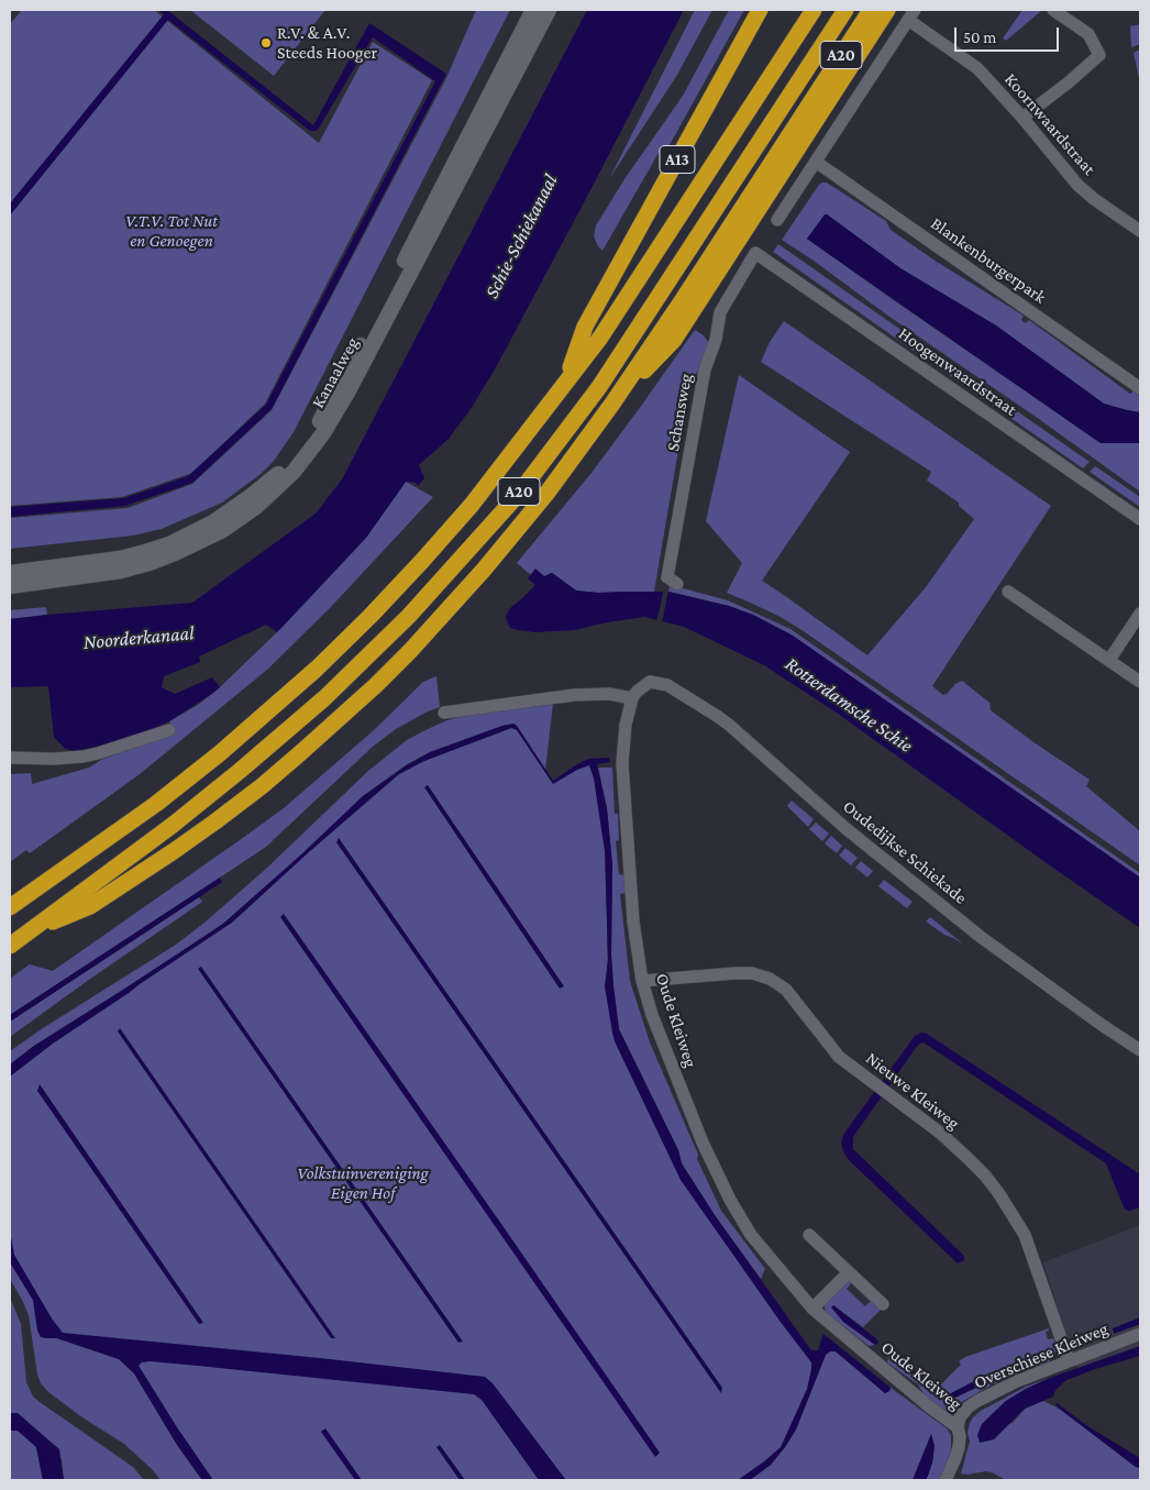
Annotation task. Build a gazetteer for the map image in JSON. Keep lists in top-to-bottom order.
{
  "streets": {
    "highway": ["A20", "A13"],
    "main road": ["Kanaalweg"],
    "street": [
      "Koornwaardstraat",
      "Blankenburgerpark",
      "Hoogenwaardstraat",
      "Schansweg",
      "Oudedijkse Schiekade",
      "Oude Kleiweg",
      "Nieuwe Kleiweg",
      "Overschiese Kleiweg"
    ]
  },
  "crossings": [
    ["A20", "A13"],
    ["Hoogenwaardstraat", "Schansweg"],
    ["Oudedijkse Schiekade", "Oude Kleiweg"],
    ["Oude Kleiweg", "Nieuwe Kleiweg"],
    ["Oude Kleiweg", "Overschiese Kleiweg"],
    ["Nieuwe Kleiweg", "Overschiese Kleiweg"]
  ],
  "water": ["Schie-Schiekanaal", "Noorderkanaal", "Rotterdamsche Schie"],
  "parks": ["V.T.V. Tot Nut en Genoegen", "Volkstuinvereniging Eigen Hof"],
  "places": ["R.V. & A.V. Steeds Hooger"],
  "scale_bar": "50 m"
}
